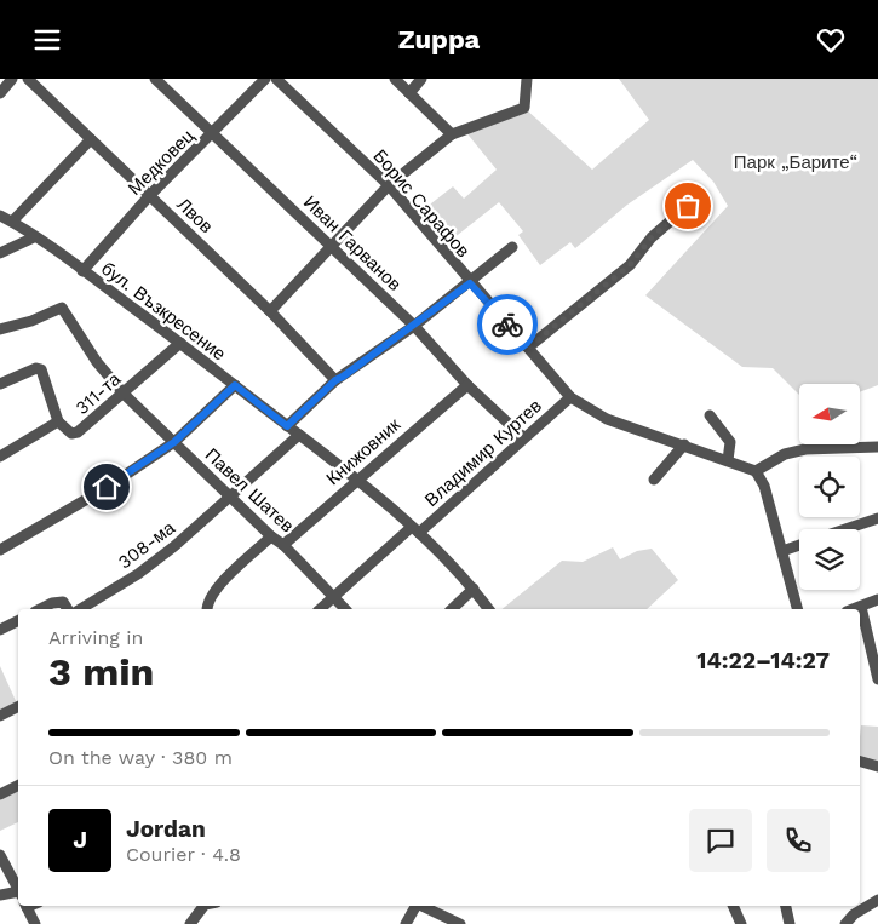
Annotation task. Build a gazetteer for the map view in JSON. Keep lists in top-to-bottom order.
{
  "streets": {
    "street": [
      "Медковец",
      "Борис Сарафов",
      "Лвов",
      "Иван Гарванов",
      "бул. Възкресение",
      "311-та",
      "Книжовник",
      "Владимир Куртев",
      "Павел Шатев",
      "308-ма"
    ]
  },
  "crossings": [
    ["Медковец", "Лвов"],
    ["Медковец", "Иван Гарванов"],
    ["Медковец", "бул. Възкресение"],
    ["Борис Сарафов", "Владимир Куртев"],
    ["Иван Гарванов", "Книжовник"],
    ["Иван Гарванов", "Владимир Куртев"],
    ["бул. Възкресение", "311-та"],
    ["бул. Възкресение", "Книжовник"],
    ["бул. Възкресение", "Владимир Куртев"],
    ["бул. Възкресение", "308-ма"],
    ["311-та", "Павел Шатев"],
    ["Книжовник", "Павел Шатев"],
    ["Владимир Куртев", "Павел Шатев"],
    ["Павел Шатев", "308-ма"]
  ],
  "parks": ["Парк „Барите“"],
  "north": "left",
  "page": {
    "header": "Zuppa",
    "heading": ["3 min", "Arriving in", "14:22–14:27"],
    "panel": ["Jordan", "Courier · 4.8"],
    "bar": "On the way · 380 m",
    "round": "J"
  }
}
